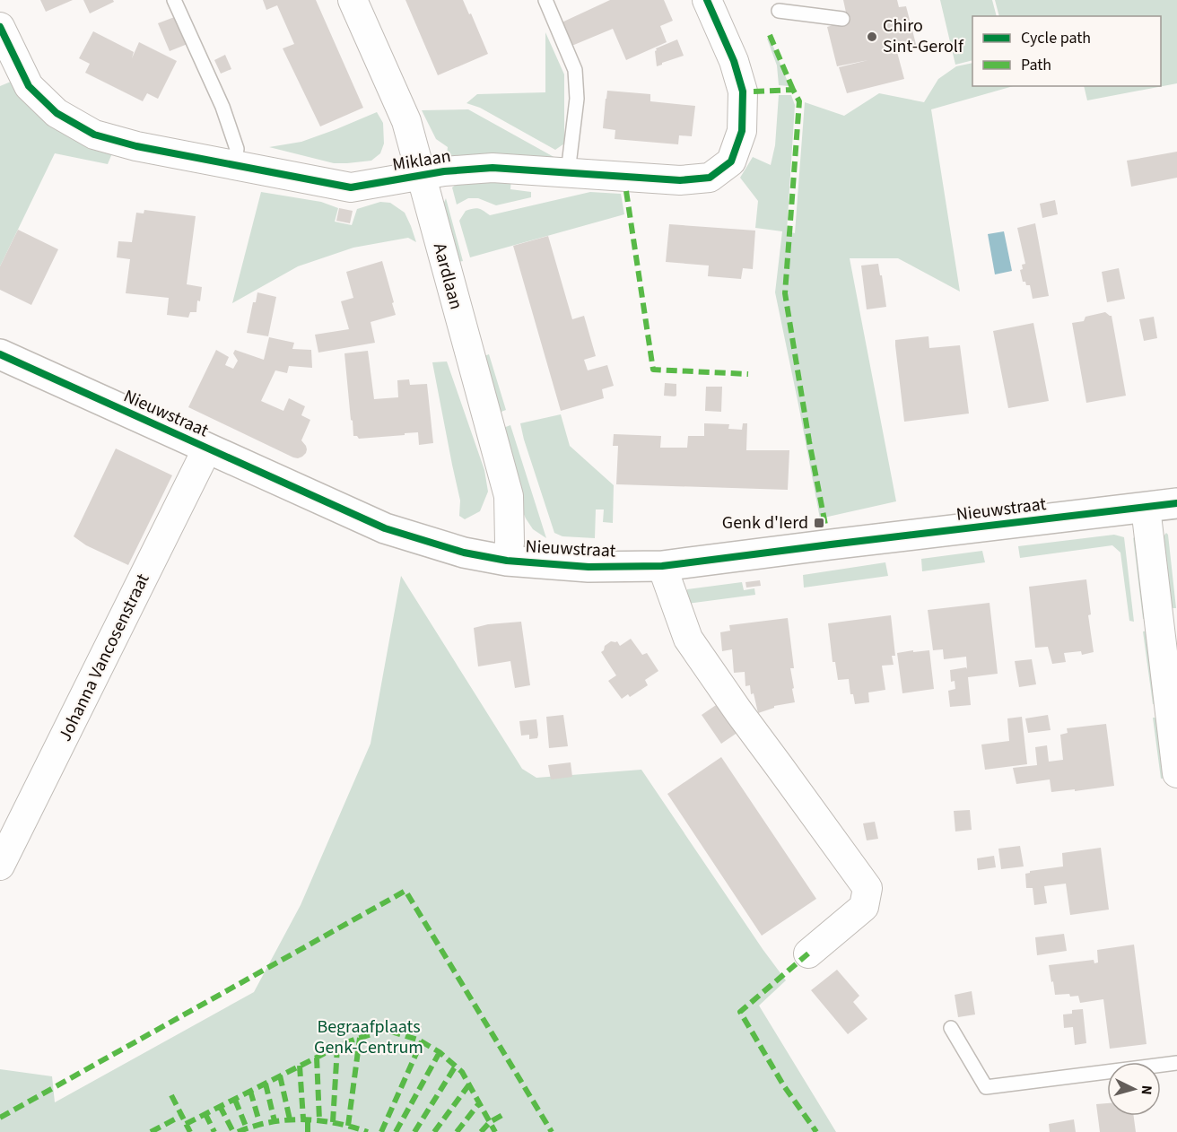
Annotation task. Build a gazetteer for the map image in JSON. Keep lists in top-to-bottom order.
{
  "streets": {
    "street": [
      "Miklaan",
      "Aardlaan",
      "Nieuwstraat",
      "Johanna Vancosenstraat"
    ]
  },
  "crossings": [
    ["Miklaan", "Aardlaan"],
    ["Aardlaan", "Nieuwstraat"],
    ["Nieuwstraat", "Johanna Vancosenstraat"]
  ],
  "parks": ["Begraafplaats Genk-Centrum"],
  "places": {
    "other": ["Chiro Sint-Gerolf"],
    "transit": ["Genk d'Ierd"]
  },
  "legend": ["Cycle path", "Path"],
  "north": "right"
}
